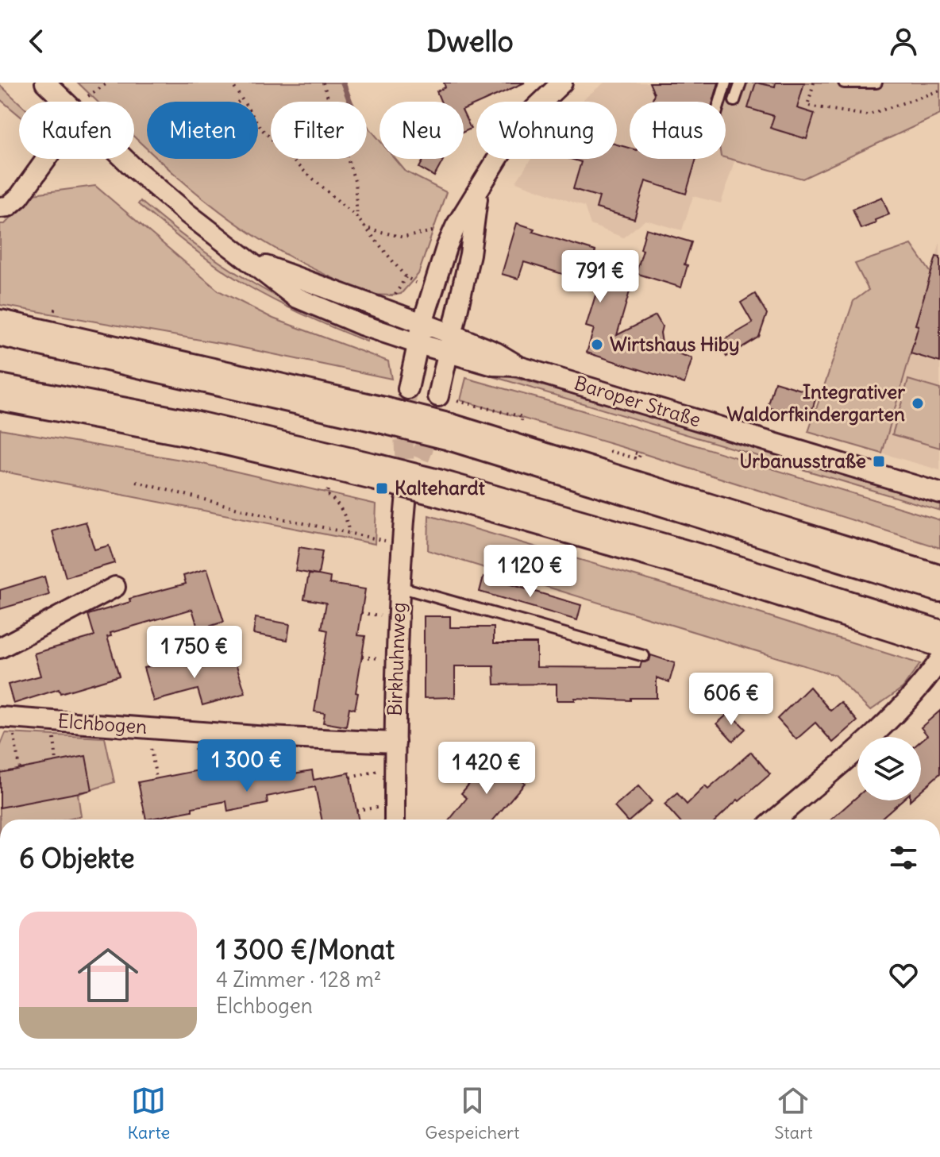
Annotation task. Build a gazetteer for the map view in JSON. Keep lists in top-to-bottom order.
{
  "streets": {
    "street": ["Baroper Straße", "Birkhuhnweg", "Elchbogen"]
  },
  "crossings": [
    ["Birkhuhnweg", "Elchbogen"]
  ],
  "places": {
    "other": ["Wirtshaus Hiby", "Integrativer Waldorfkindergarten"],
    "transit": ["Urbanusstraße", "Kaltehardt"]
  },
  "page": {
    "header": "Dwello",
    "chip": [
      "Kaufen",
      "Mieten",
      "Filter",
      "Neu",
      "Wohnung",
      "Haus"
    ],
    "price": [
      "791 €",
      "1 120 €",
      "1 750 €",
      "606 €",
      "1 300 €",
      "1 420 €"
    ],
    "heading": "6 Objekte",
    "list": [
      {
        "name": "1 300 €/Monat",
        "note": "4 Zimmer · 128 m² · Elchbogen"
      }
    ],
    "tabs": ["Karte", "Gespeichert", "Start"]
  }
}
